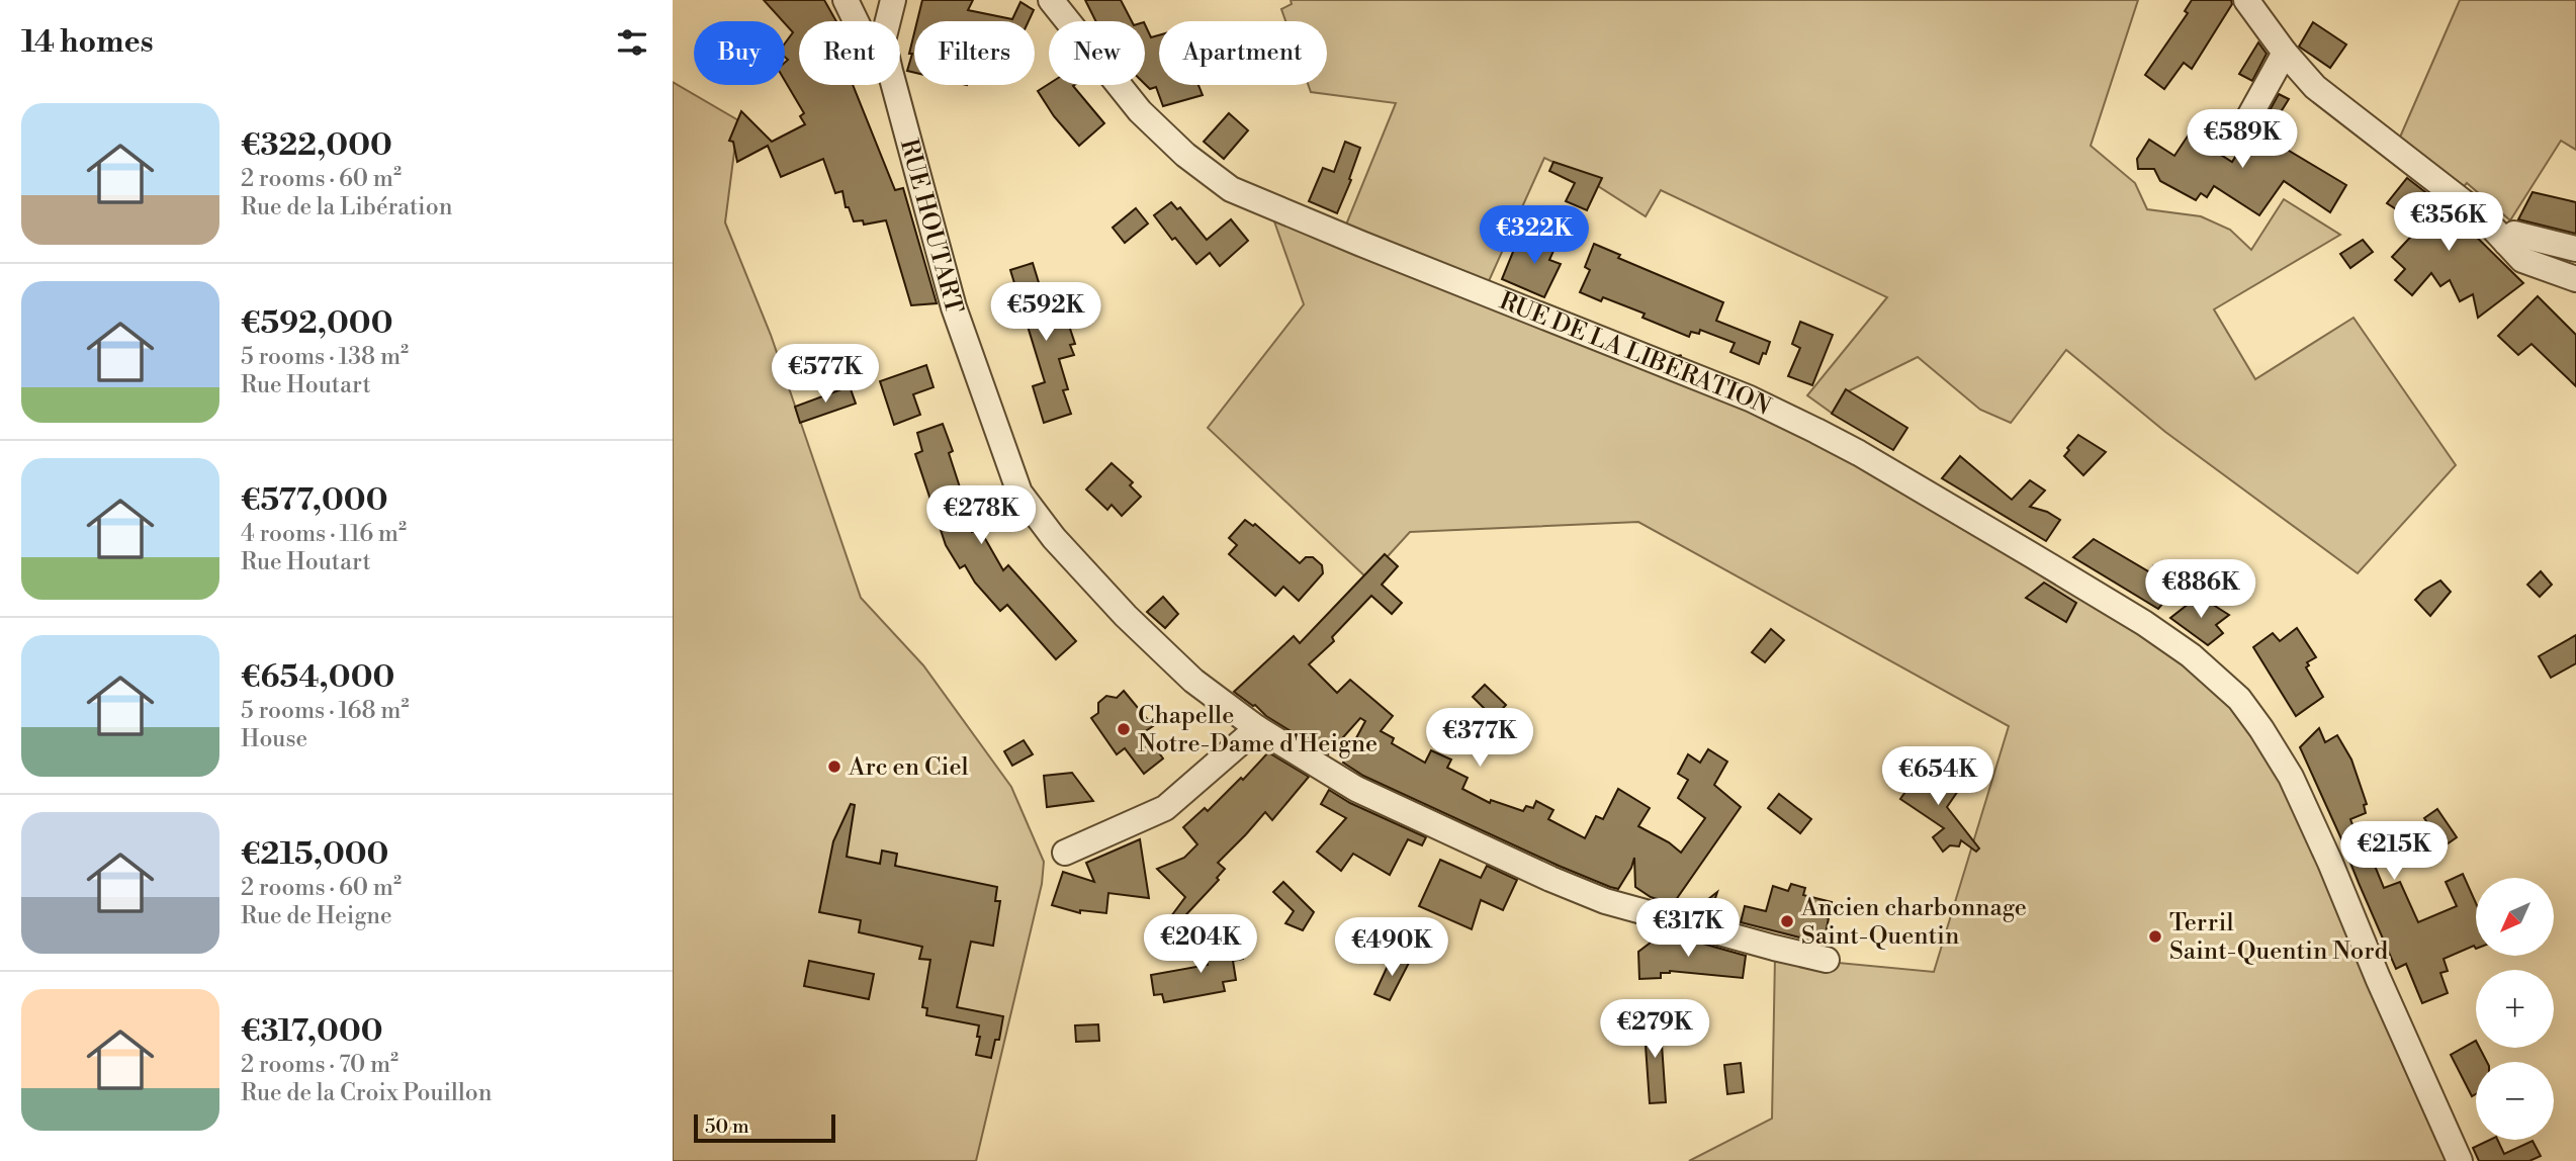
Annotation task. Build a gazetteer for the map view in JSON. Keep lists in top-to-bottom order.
{
  "streets": {
    "street": ["RUE HOUTART", "RUE DE LA LIBÉRATION"]
  },
  "places": [
    "Chapelle Notre-Dame d'Heigne",
    "Arc en Ciel",
    "Ancien charbonnage Saint-Quentin",
    "Terril Saint-Quentin Nord"
  ],
  "scale_bar": "50 m",
  "north": "bottom left",
  "page": {
    "heading": "14 homes",
    "chip": [
      "Buy",
      "Rent",
      "Filters",
      "New",
      "Apartment"
    ],
    "list": [
      {
        "name": "€322,000",
        "note": "2 rooms · 60 m² · Rue de la Libération"
      },
      {
        "name": "€592,000",
        "note": "5 rooms · 138 m² · Rue Houtart"
      },
      {
        "name": "€577,000",
        "note": "4 rooms · 116 m² · Rue Houtart"
      },
      {
        "name": "€654,000",
        "note": "5 rooms · 168 m² · House"
      },
      {
        "name": "€215,000",
        "note": "2 rooms · 60 m² · Rue de Heigne"
      },
      {
        "name": "€317,000",
        "note": "2 rooms · 70 m² · Rue de la Croix Pouillon"
      }
    ],
    "price": [
      "€589K",
      "€356K",
      "€322K",
      "€592K",
      "€577K",
      "€278K",
      "€886K",
      "€377K",
      "€654K",
      "€215K",
      "€317K",
      "€204K",
      "€490K",
      "€279K"
    ],
    "map_buttons": ["+", "−"],
    "scale": "50 m"
  }
}
